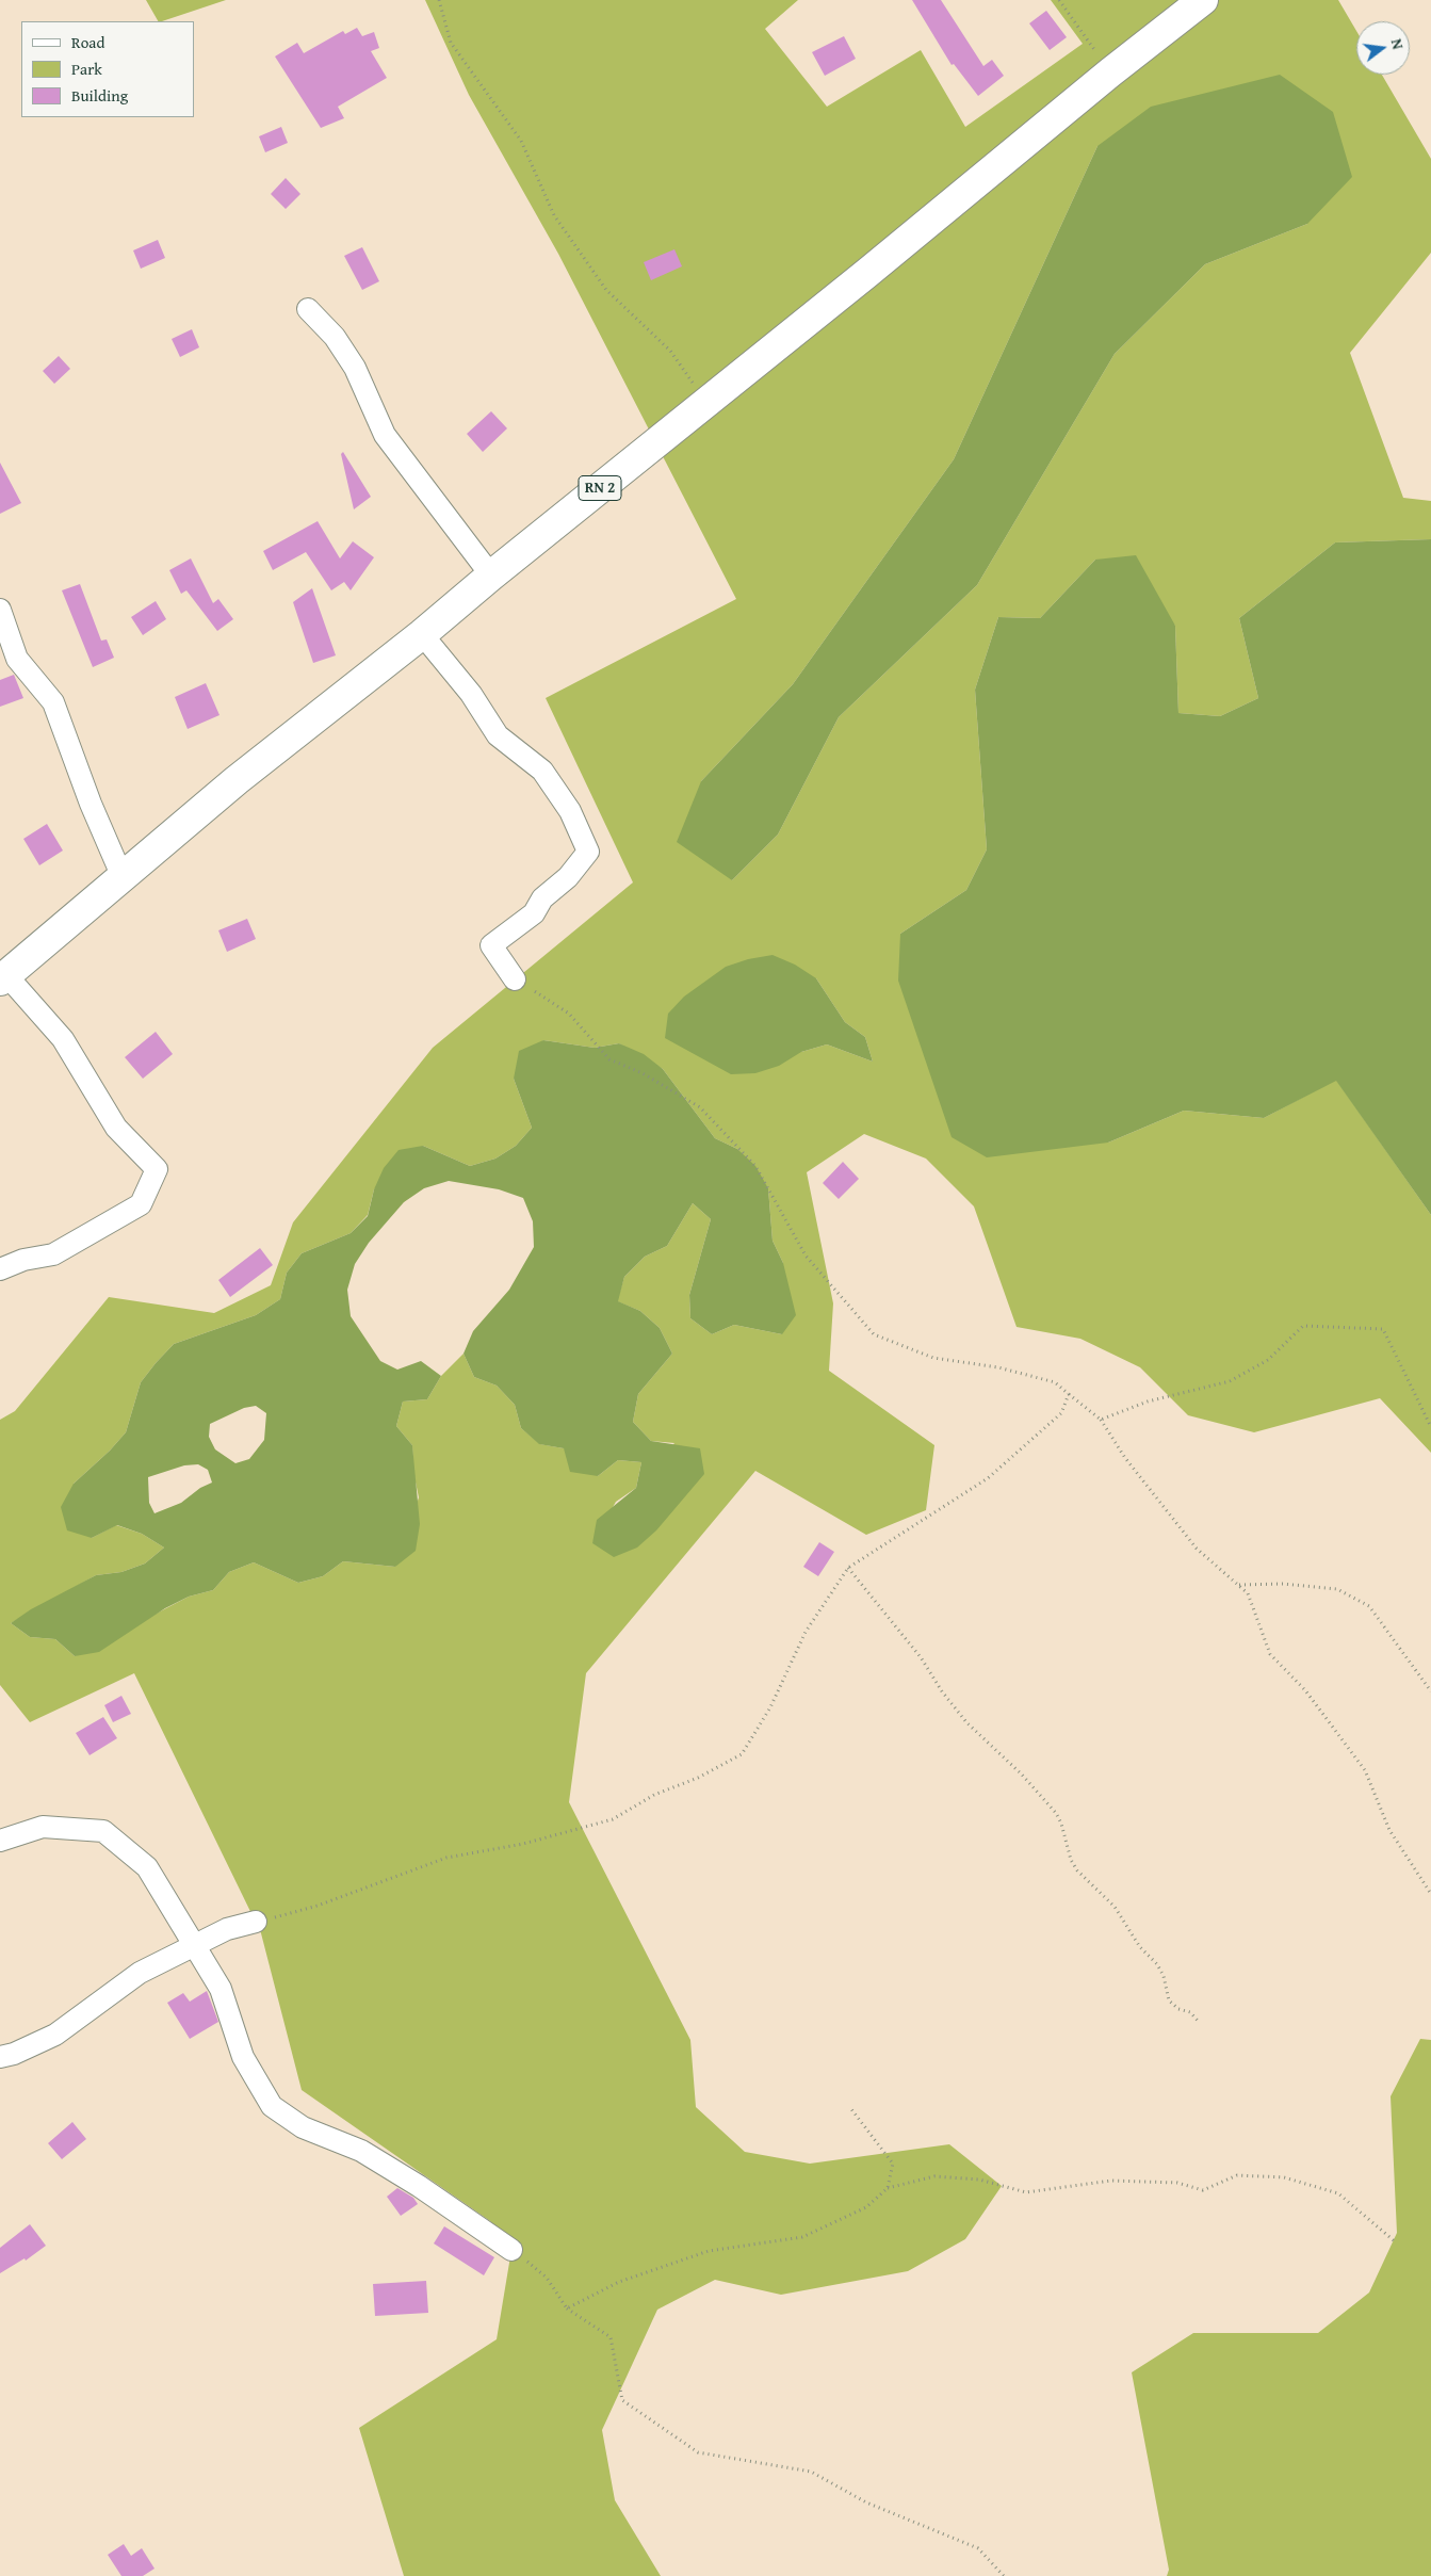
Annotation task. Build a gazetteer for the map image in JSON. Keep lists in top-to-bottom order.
{
  "streets": {
    "main road": ["RN 2"]
  },
  "legend": ["Road", "Park", "Building"],
  "north": "right"
}
